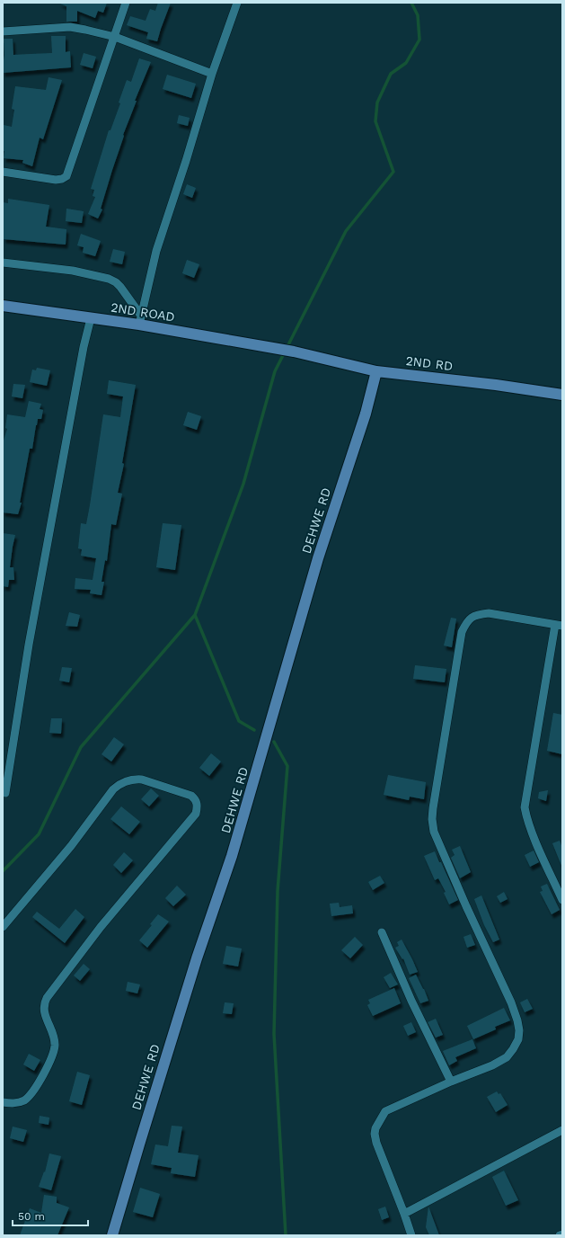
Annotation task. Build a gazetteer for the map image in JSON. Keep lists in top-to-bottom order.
{
  "streets": {
    "street": ["2ND ROAD", "2ND RD", "DEHWE RD"]
  },
  "crossings": [
    ["2ND ROAD", "2ND RD"],
    ["2ND RD", "DEHWE RD"]
  ],
  "scale_bar": "50 m"
}
